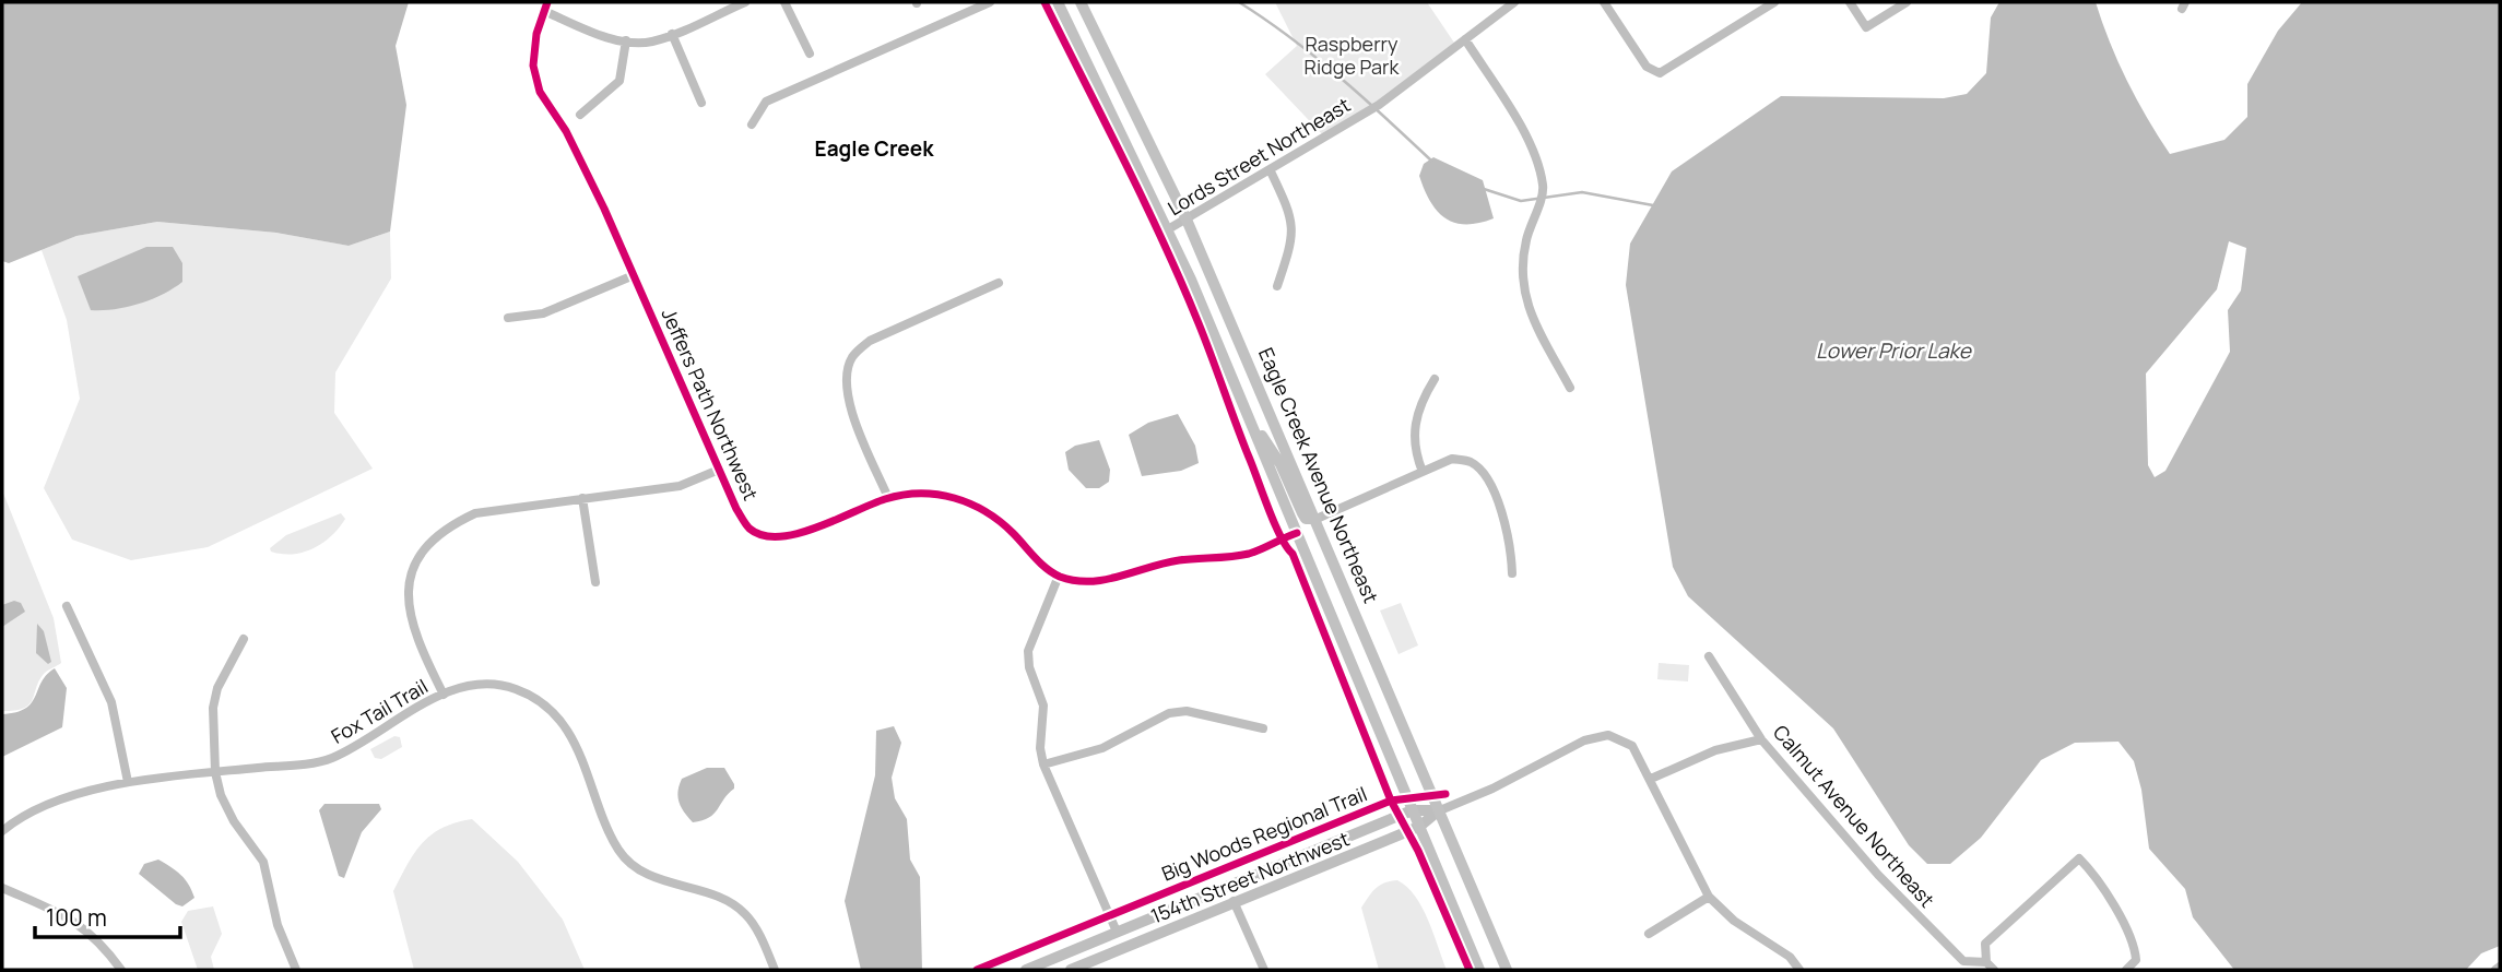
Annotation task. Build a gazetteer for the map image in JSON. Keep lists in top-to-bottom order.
{
  "streets": {
    "main road": ["Eagle Creek Avenue Northeast"],
    "street": [
      "Lords Street Northeast",
      "Jeffers Path Northwest",
      "Fox Tail Trail",
      "Calmut Avenue Northeast",
      "154th Street Northwest"
    ],
    "cycle path": ["Big Woods Regional Trail"]
  },
  "crossings": [
    ["Lords Street Northeast", "Eagle Creek Avenue Northeast"],
    ["Eagle Creek Avenue Northeast", "154th Street Northwest"]
  ],
  "districts": ["Eagle Creek"],
  "water": ["Lower Prior Lake"],
  "parks": ["Raspberry Ridge Park"],
  "scale_bar": "100 m"
}
